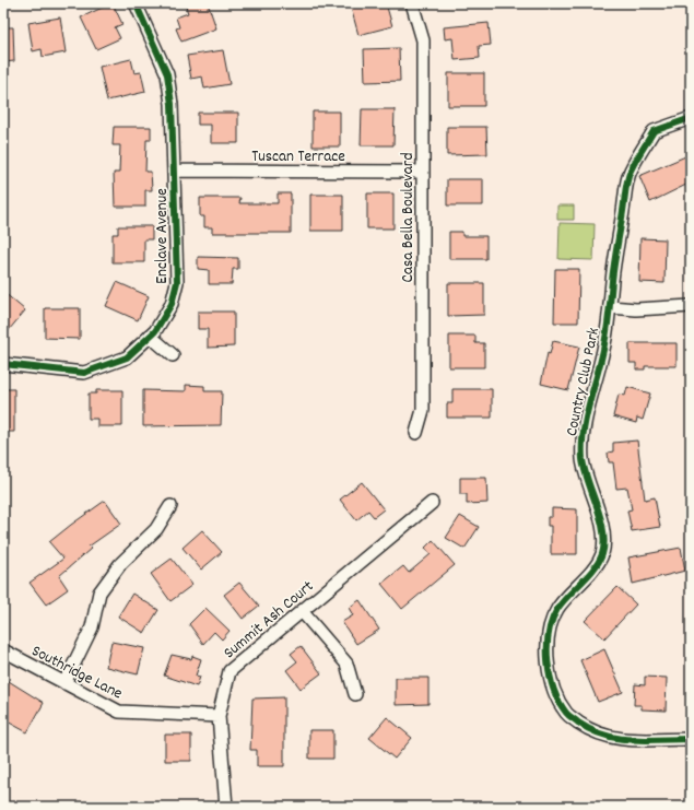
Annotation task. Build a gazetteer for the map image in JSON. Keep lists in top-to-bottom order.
{
  "streets": {
    "street": [
      "Tuscan Terrace",
      "Casa Bella Boulevard",
      "Enclave Avenue",
      "Country Club Park",
      "Summit Ash Court",
      "Southridge Lane"
    ]
  },
  "crossings": [
    ["Tuscan Terrace", "Casa Bella Boulevard"],
    ["Tuscan Terrace", "Enclave Avenue"],
    ["Summit Ash Court", "Southridge Lane"]
  ]
}
